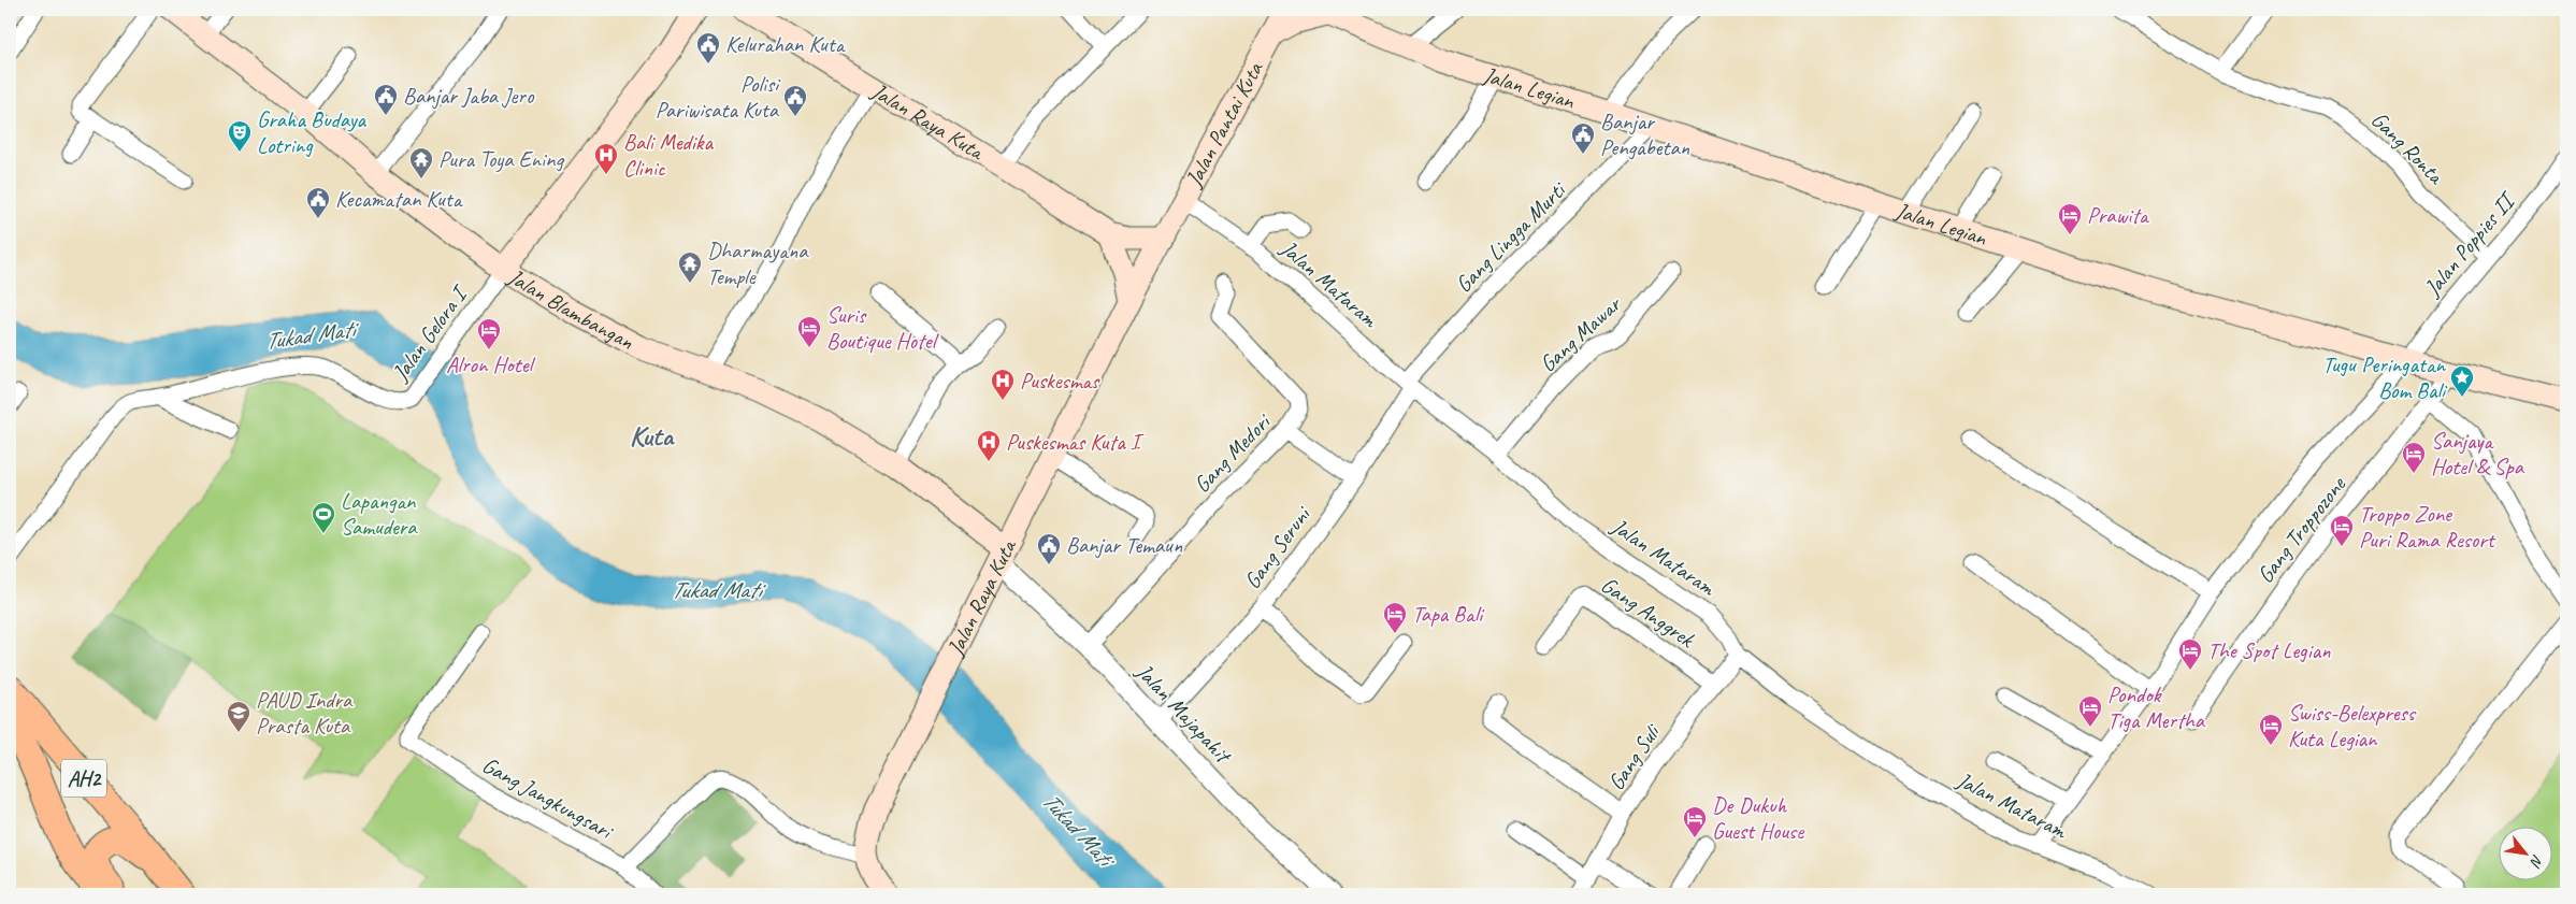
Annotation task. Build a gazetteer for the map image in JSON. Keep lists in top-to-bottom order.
{
  "streets": {
    "highway": ["AH2"],
    "main road": [
      "Jalan Legian",
      "Jalan Raya Kuta",
      "Jalan Pantai Kuta",
      "Jalan Blambangan"
    ],
    "street": [
      "Gang Ronta",
      "Gang Lingga Murti",
      "Jalan Poppies II",
      "Jalan Mataram",
      "Jalan Gelora I",
      "Gang Mawar",
      "Gang Medori",
      "Gang Troppozone",
      "Gang Seruni",
      "Gang Anggrek",
      "Jalan Majapahit",
      "Gang Suli",
      "Gang Jangkungsari"
    ]
  },
  "crossings": [
    ["Jalan Legian", "Gang Lingga Murti"],
    ["Jalan Legian", "Jalan Poppies II"],
    ["Jalan Legian", "Gang Troppozone"],
    ["Jalan Raya Kuta", "Jalan Pantai Kuta"],
    ["Jalan Raya Kuta", "Jalan Blambangan"],
    ["Jalan Raya Kuta", "Jalan Majapahit"],
    ["Jalan Pantai Kuta", "Jalan Mataram"],
    ["Gang Ronta", "Jalan Poppies II"],
    ["Gang Lingga Murti", "Jalan Mataram"],
    ["Gang Lingga Murti", "Gang Seruni"],
    ["Jalan Poppies II", "Jalan Mataram"],
    ["Jalan Mataram", "Gang Mawar"],
    ["Jalan Mataram", "Gang Seruni"],
    ["Jalan Mataram", "Gang Suli"],
    ["Jalan Blambangan", "Jalan Gelora I"],
    ["Jalan Blambangan", "Jalan Majapahit"],
    ["Gang Medori", "Jalan Majapahit"],
    ["Gang Seruni", "Jalan Majapahit"],
    ["Gang Anggrek", "Gang Suli"]
  ],
  "districts": ["Kuta"],
  "water": ["Tukad Mati"],
  "places": {
    "public building": [
      "Kelurahan Kuta",
      "Banjar Jaba Jero",
      "Polisi Pariwisata Kuta",
      "Banjar Pengabetan",
      "Kecamatan Kuta",
      "Banjar Temaun"
    ],
    "theatre": ["Graha Budaya Lotring"],
    "hospital": ["Bali Medika Clinic", "Puskesmas", "Puskesmas Kuta I"],
    "temple": ["Pura Toya Ening", "Dharmayana Temple"],
    "hotel": [
      "Prawita",
      "Suris Boutique Hotel",
      "Alron Hotel",
      "Sanjaya Hotel & Spa",
      "Troppo Zone Puri Rama Resort",
      "Tapa Bali",
      "The Spot Legian",
      "Pondok Tiga Mertha",
      "Swiss-Belexpress Kuta Legian",
      "De Dukuh Guest House"
    ],
    "place": ["Tugu Peringatan Bom Bali"],
    "sports": ["Lapangan Samudera"],
    "school or university": ["PAUD Indra Prasta Kuta"]
  },
  "north": "bottom right"
}
